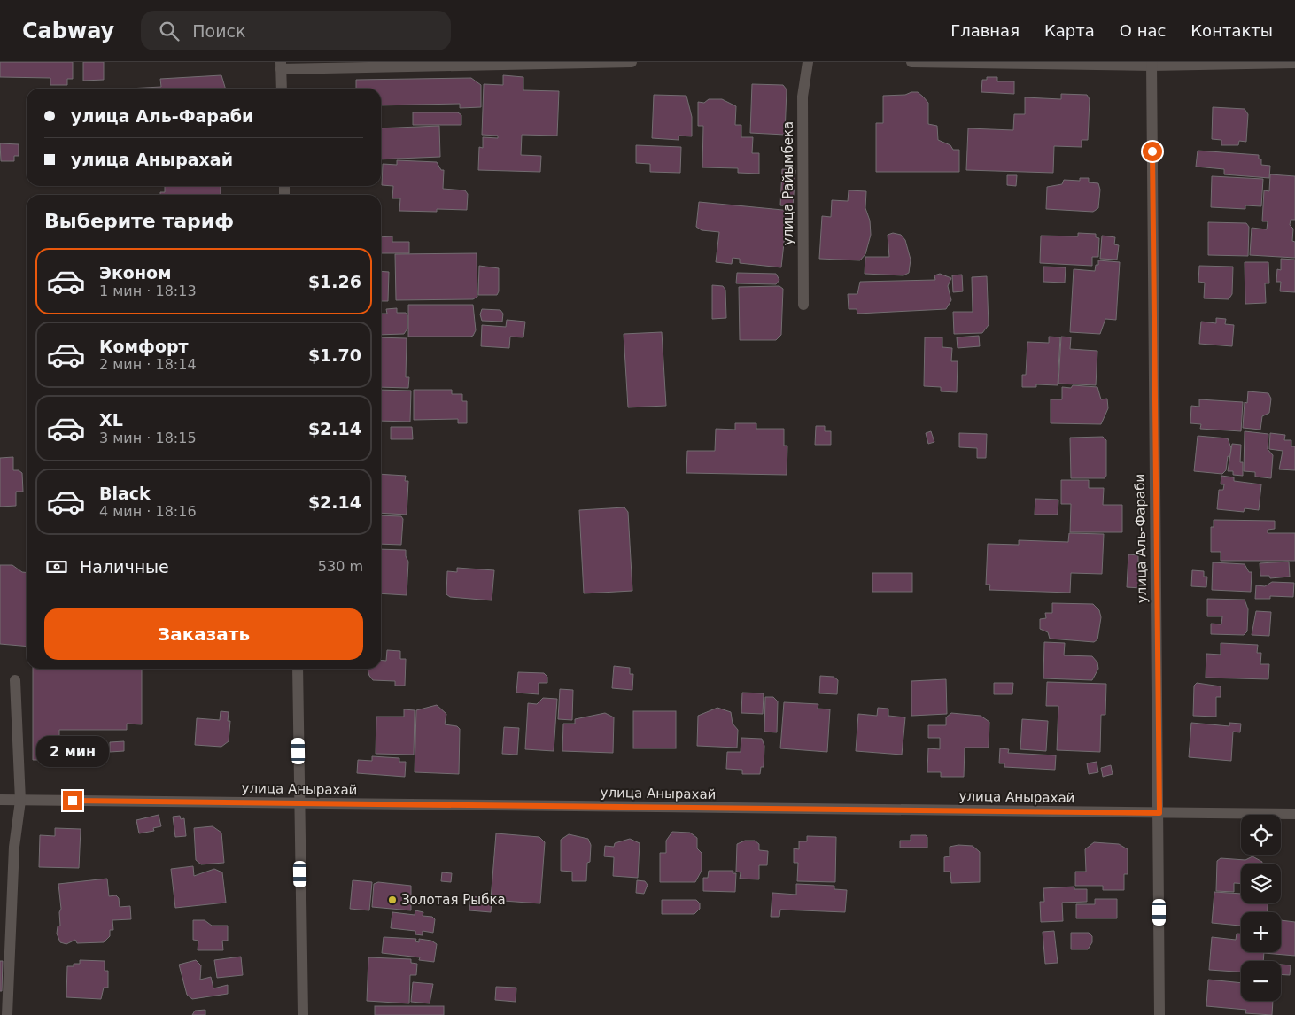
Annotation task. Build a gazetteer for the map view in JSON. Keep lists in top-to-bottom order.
{
  "streets": {
    "street": ["улица Райымбека", "улица Аль-Фараби", "улица Анырахай"]
  },
  "crossings": [
    ["улица Аль-Фараби", "улица Анырахай"]
  ],
  "places": ["Золотая Рыбка"],
  "page": {
    "header": "Cabway",
    "search": "Поиск",
    "nav": [
      "Главная",
      "Карта",
      "О нас",
      "Контакты"
    ],
    "banner": ["улица Аль-Фараби", "улица Анырахай"],
    "heading": "Выберите тариф",
    "list": [
      {
        "name": "Эконом",
        "note": "1 мин · 18:13",
        "value": "$1.26"
      },
      {
        "name": "Комфорт",
        "note": "2 мин · 18:14",
        "value": "$1.70"
      },
      {
        "name": "XL",
        "note": "3 мин · 18:15",
        "value": "$2.14"
      },
      {
        "name": "Black",
        "note": "4 мин · 18:16",
        "value": "$2.14"
      }
    ],
    "pay": ["Наличные", "530 m"],
    "buttons": "Заказать",
    "bubble": "2 мин",
    "map_buttons": ["+", "−"]
  }
}
